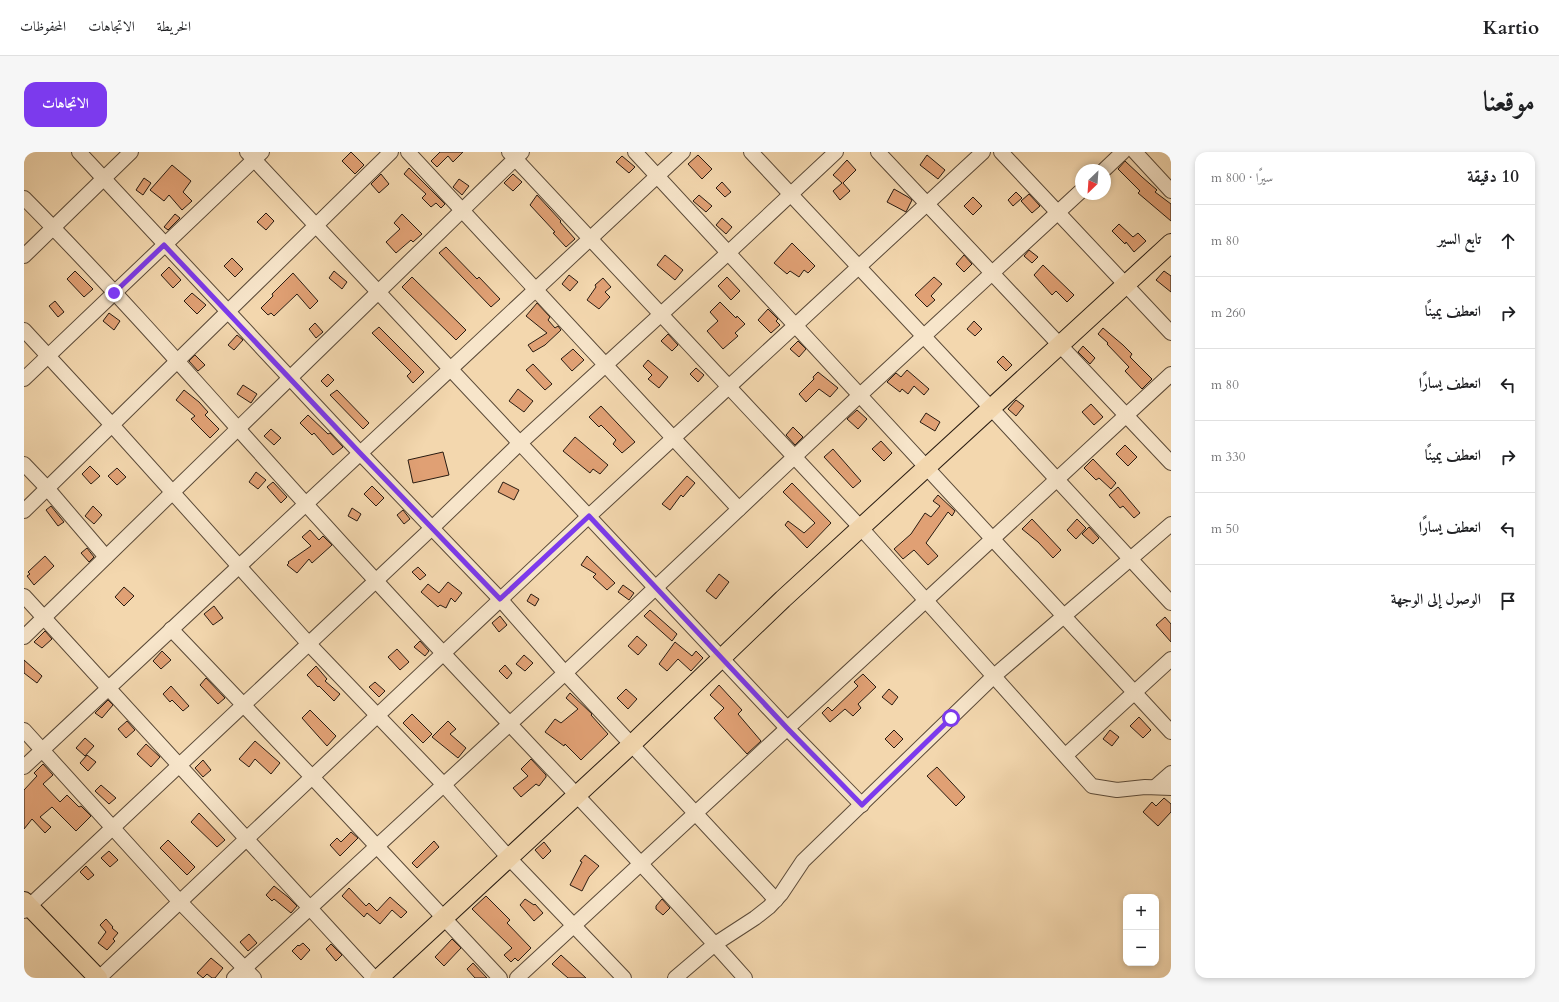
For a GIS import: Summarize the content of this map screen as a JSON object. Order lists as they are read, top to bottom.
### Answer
{
  "north": "bottom left",
  "page": {
    "header": "Kartio",
    "nav": ["الخريطة", "الاتجاهات", "المحفوظات"],
    "title": "موقعنا",
    "buttons": "الاتجاهات",
    "heading": ["10 دقيقة", "سيرًا · 800 m"],
    "list": [
      ["تابع السير", "80 m"],
      ["انعطف يمينًا", "260 m"],
      ["انعطف يسارًا", "80 m"],
      ["انعطف يمينًا", "330 m"],
      ["انعطف يسارًا", "50 m"],
      "الوصول إلى الوجهة"
    ],
    "map_buttons": ["+", "−"]
  }
}
